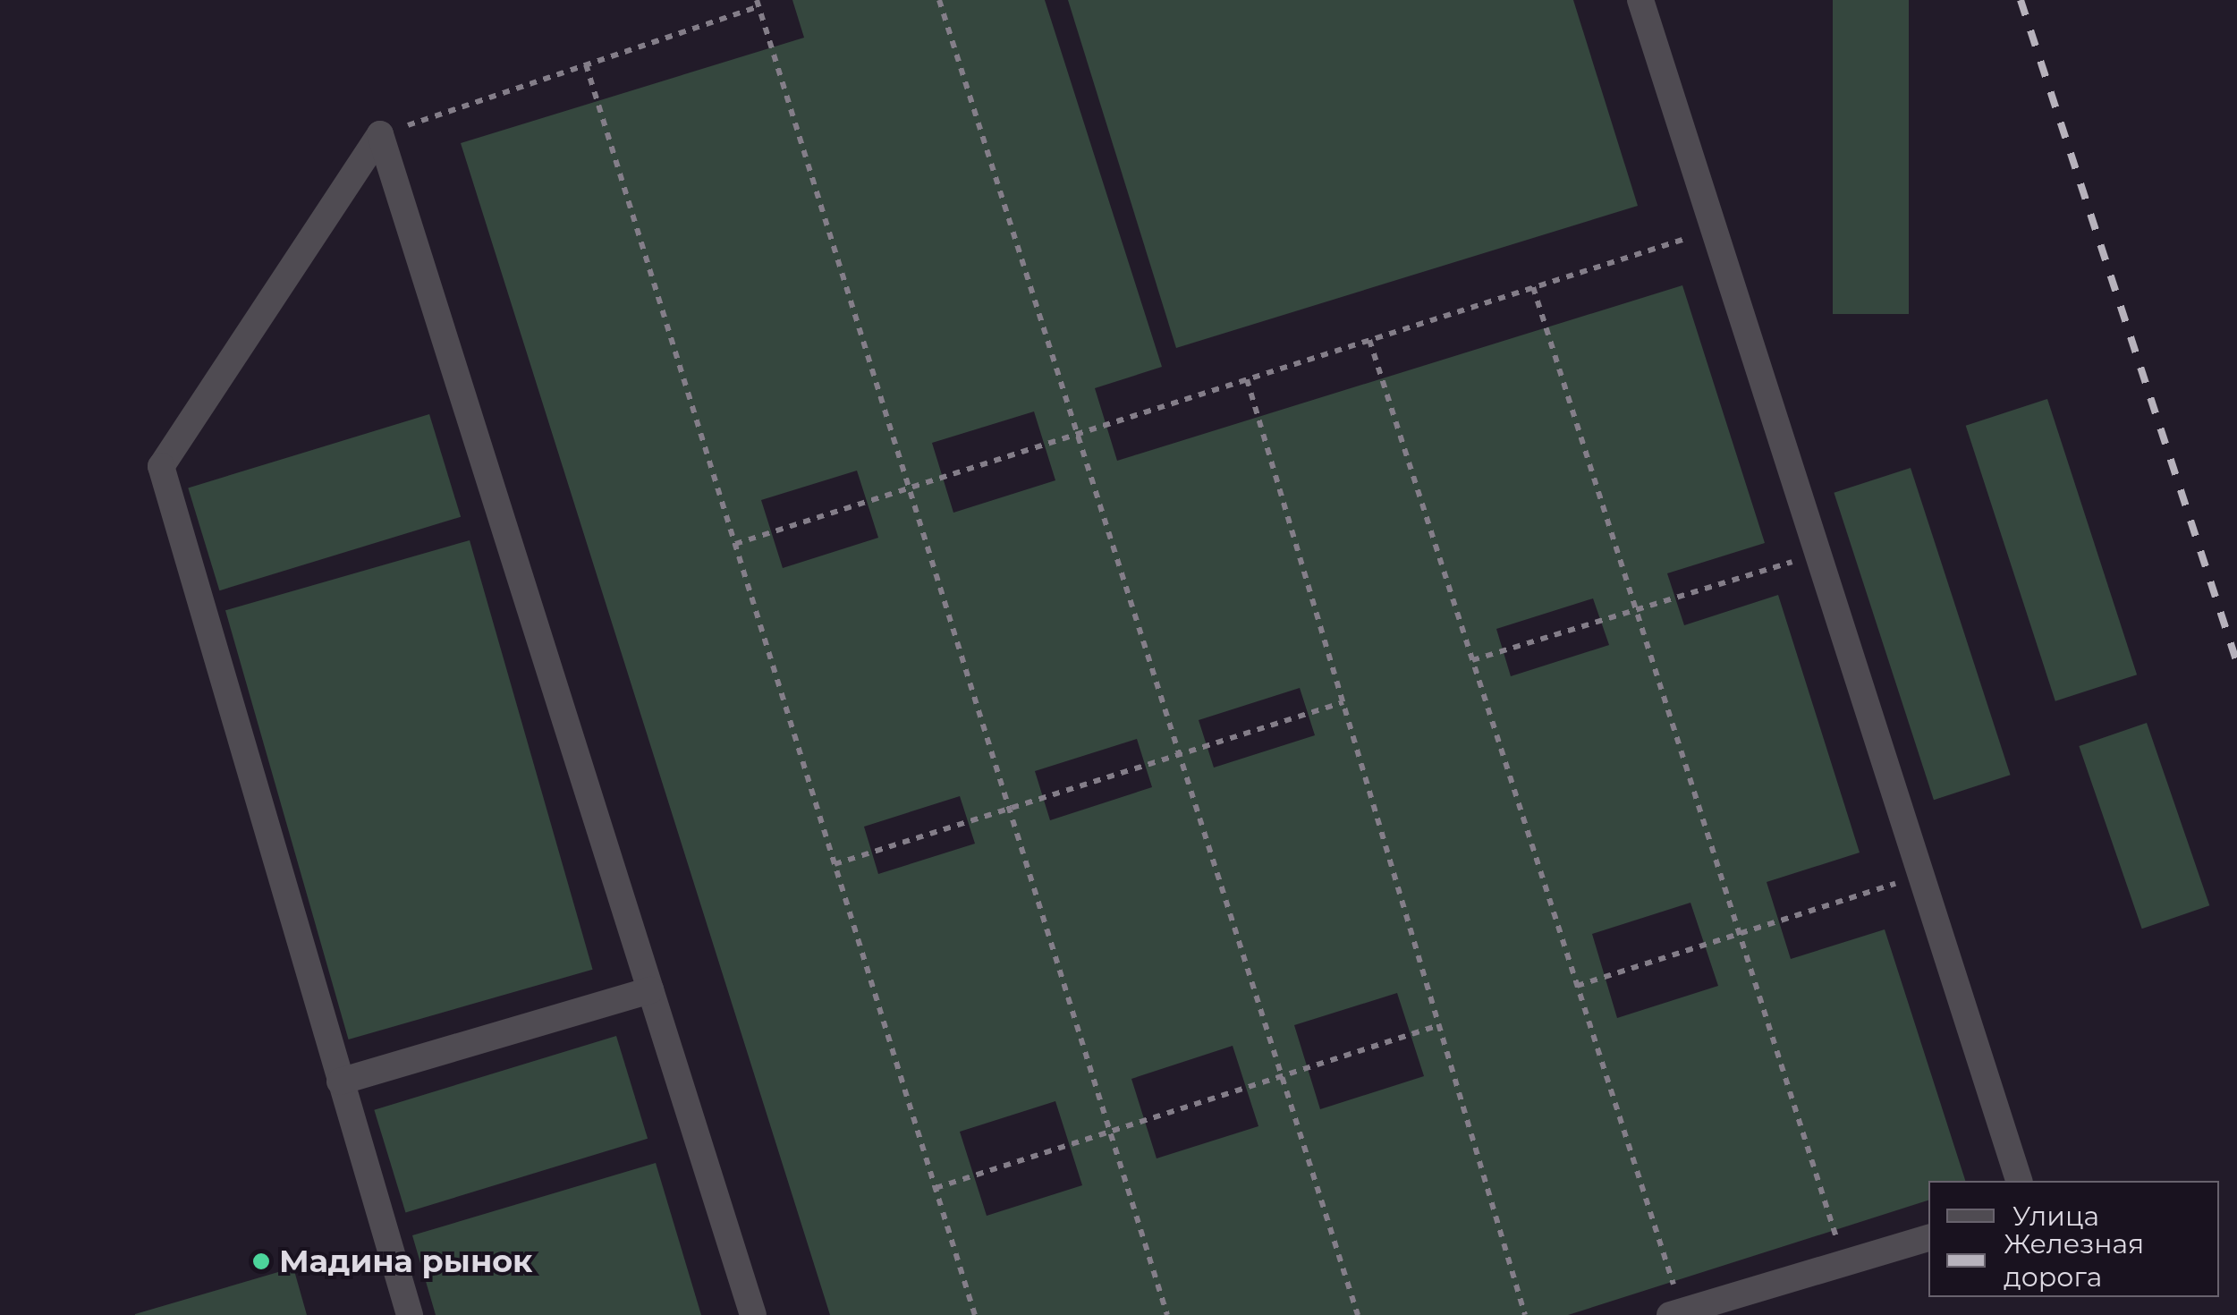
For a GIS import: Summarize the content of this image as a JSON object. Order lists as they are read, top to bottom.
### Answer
{
  "places": ["Мадина рынок"],
  "legend": ["Улица", "Железная дорога"]
}
